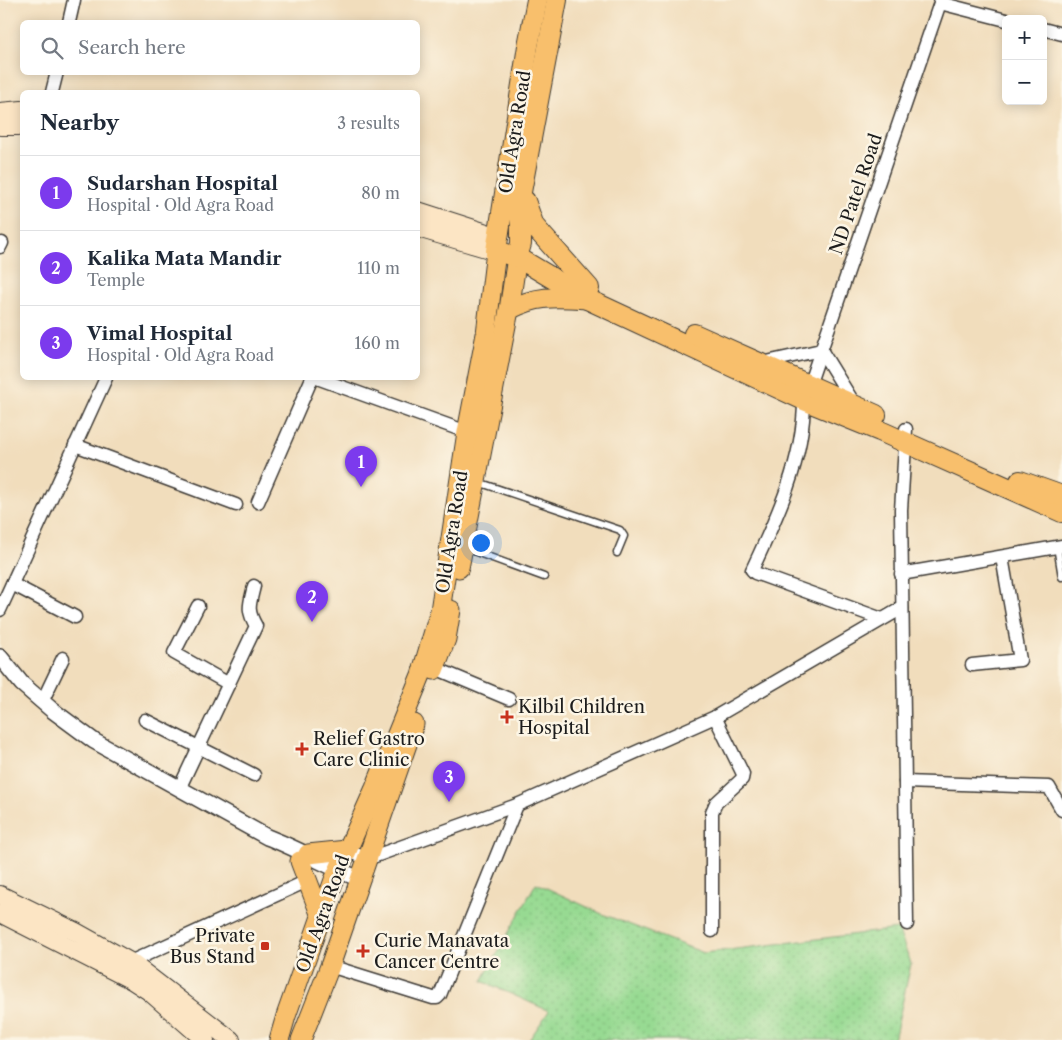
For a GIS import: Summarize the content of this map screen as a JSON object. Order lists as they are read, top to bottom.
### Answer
{
  "streets": {
    "highway": ["Old Agra Road"],
    "street": ["ND Patel Road"]
  },
  "places": {
    "health": ["Kilbil Children Hospital", "Relief Gastro Care Clinic", "Curie Manavata Cancer Centre"],
    "transit": ["Private Bus Stand"]
  },
  "page": {
    "map_buttons": ["+", "−"],
    "search": "Search here",
    "heading": ["Nearby", "3 results"],
    "list": [
      {
        "mark": "1",
        "name": "Sudarshan Hospital",
        "note": "Hospital · Old Agra Road",
        "value": "80 m"
      },
      {
        "mark": "2",
        "name": "Kalika Mata Mandir",
        "note": "Temple",
        "value": "110 m"
      },
      {
        "mark": "3",
        "name": "Vimal Hospital",
        "note": "Hospital · Old Agra Road",
        "value": "160 m"
      }
    ],
    "pins": ["1", "2", "3"]
  }
}
